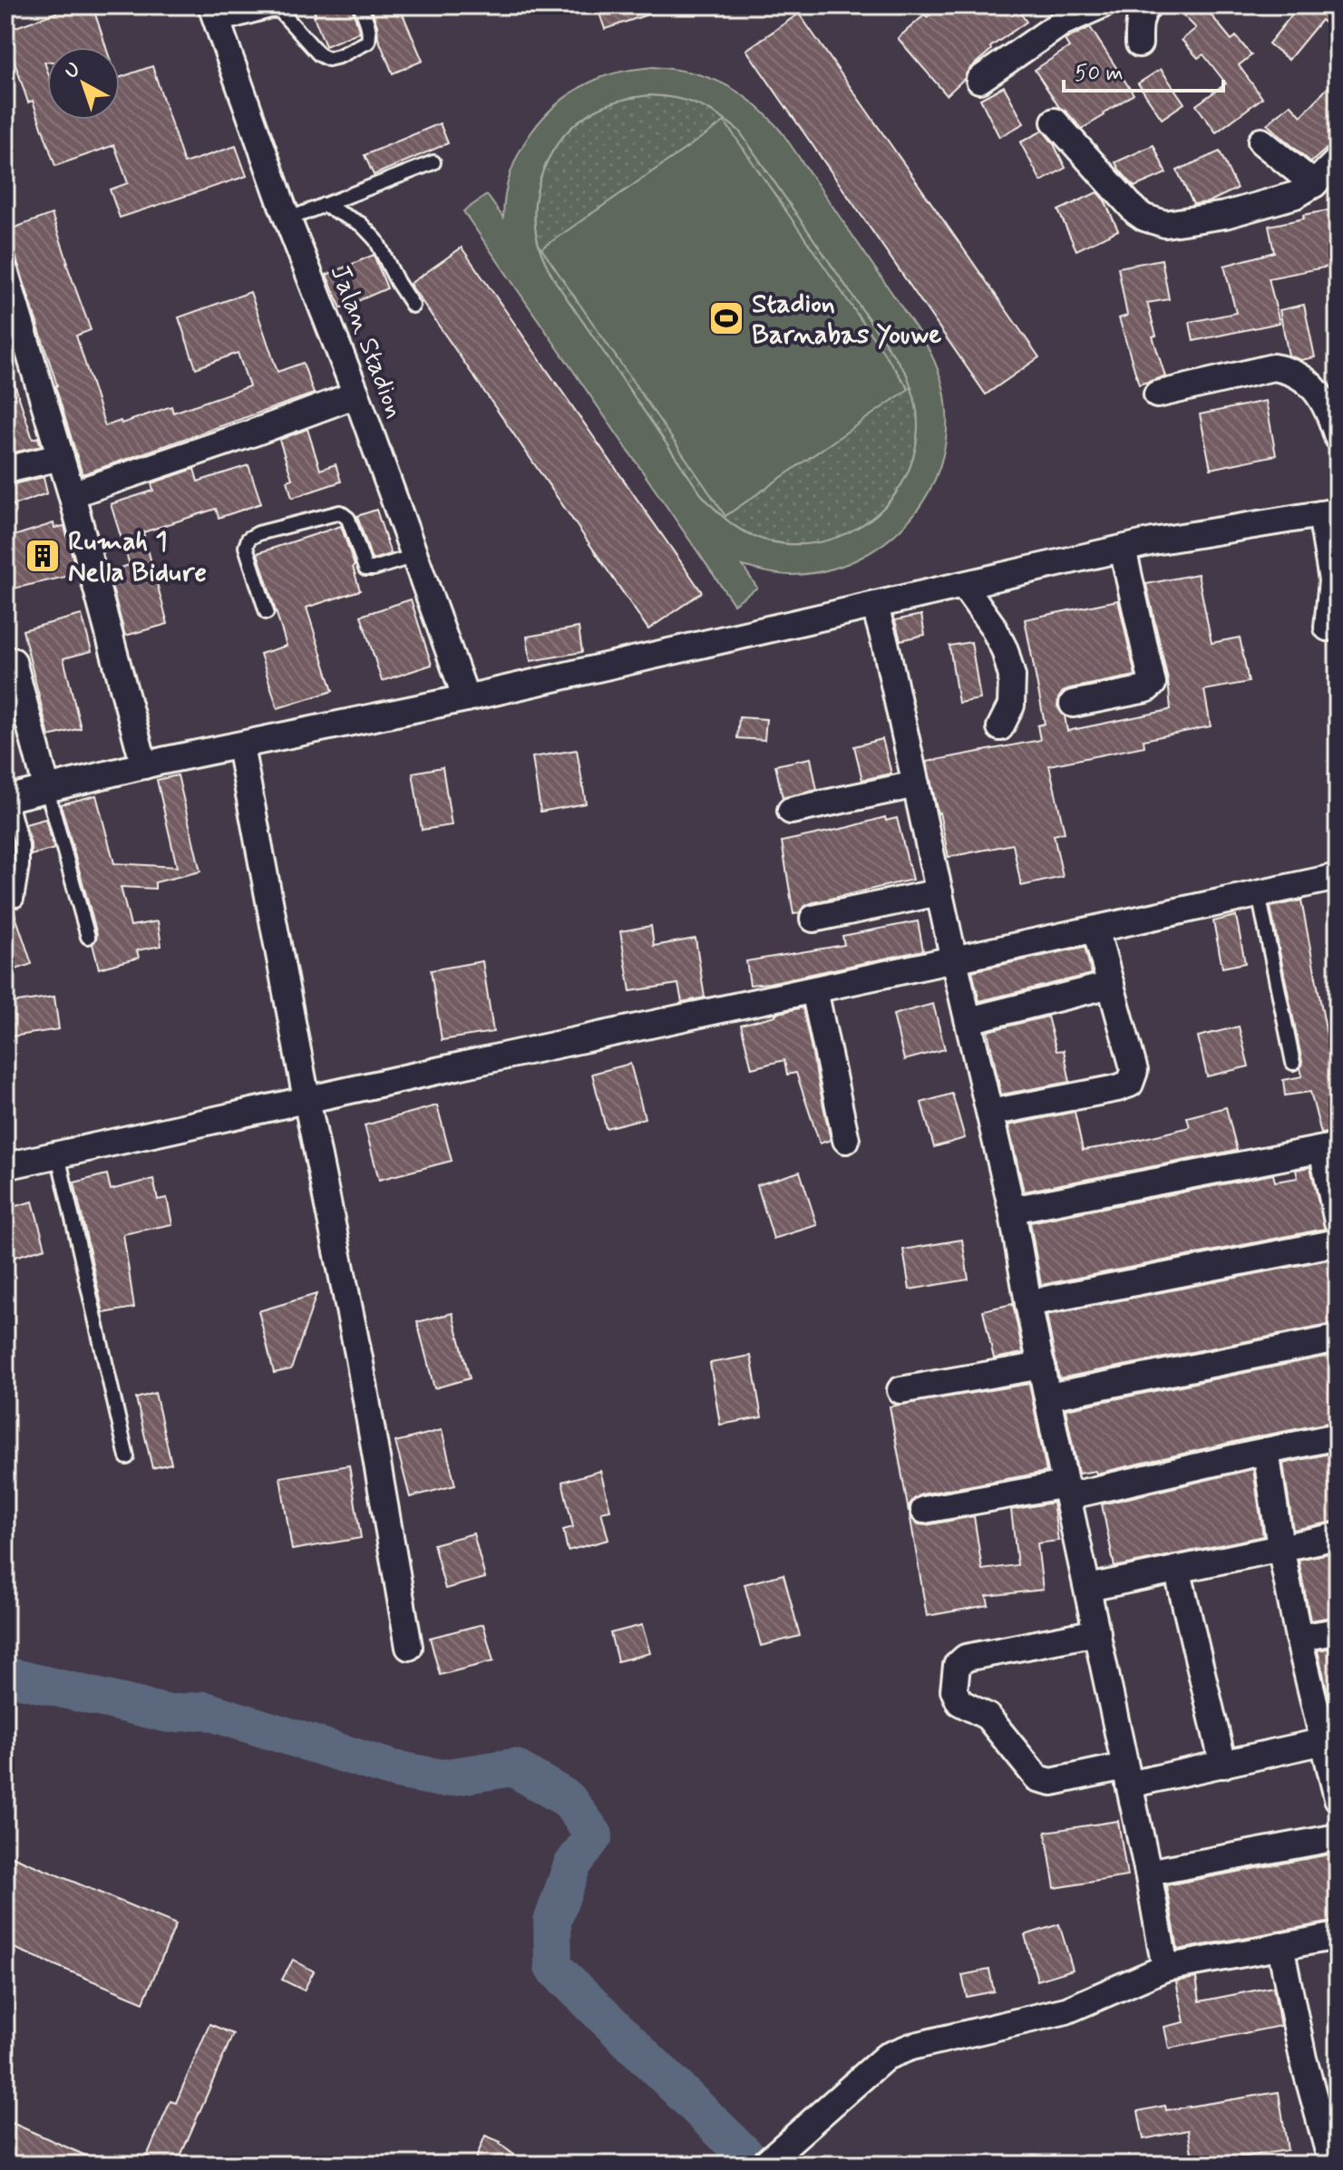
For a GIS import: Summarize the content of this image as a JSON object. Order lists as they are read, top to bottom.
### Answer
{
  "streets": {
    "street": ["Jalan Stadion"]
  },
  "places": {
    "sports": ["Stadion Barnabas Youwe"],
    "building": ["Rumah 1 Nella Bidure"]
  },
  "scale_bar": "50 m",
  "north": "top left"
}
